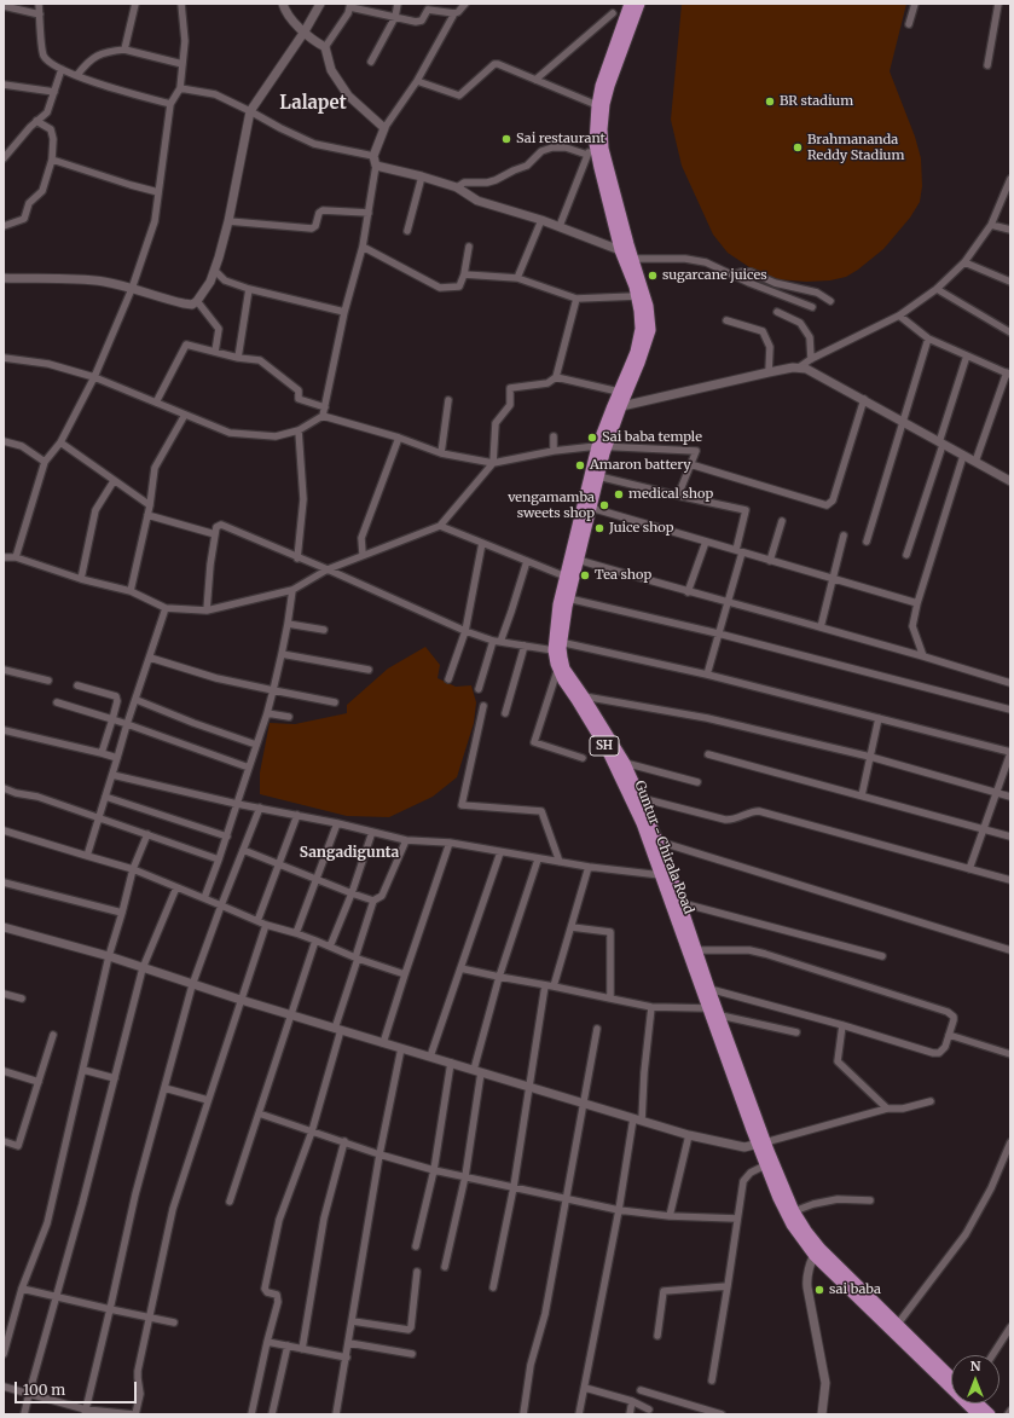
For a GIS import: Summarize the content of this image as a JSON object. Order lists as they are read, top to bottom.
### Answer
{
  "streets": {
    "main road": ["SH", "Guntur - Chirala Road"]
  },
  "districts": ["Lalapet", "Sangadigunta"],
  "places": [
    "BR stadium",
    "Sai restaurant",
    "Brahmananda Reddy Stadium",
    "sugarcane juices",
    "Sai baba temple",
    "Amaron battery",
    "medical shop",
    "vengamamba sweets shop",
    "Juice shop",
    "Tea shop",
    "sai baba"
  ],
  "scale_bar": "100 m",
  "north": "top"
}
